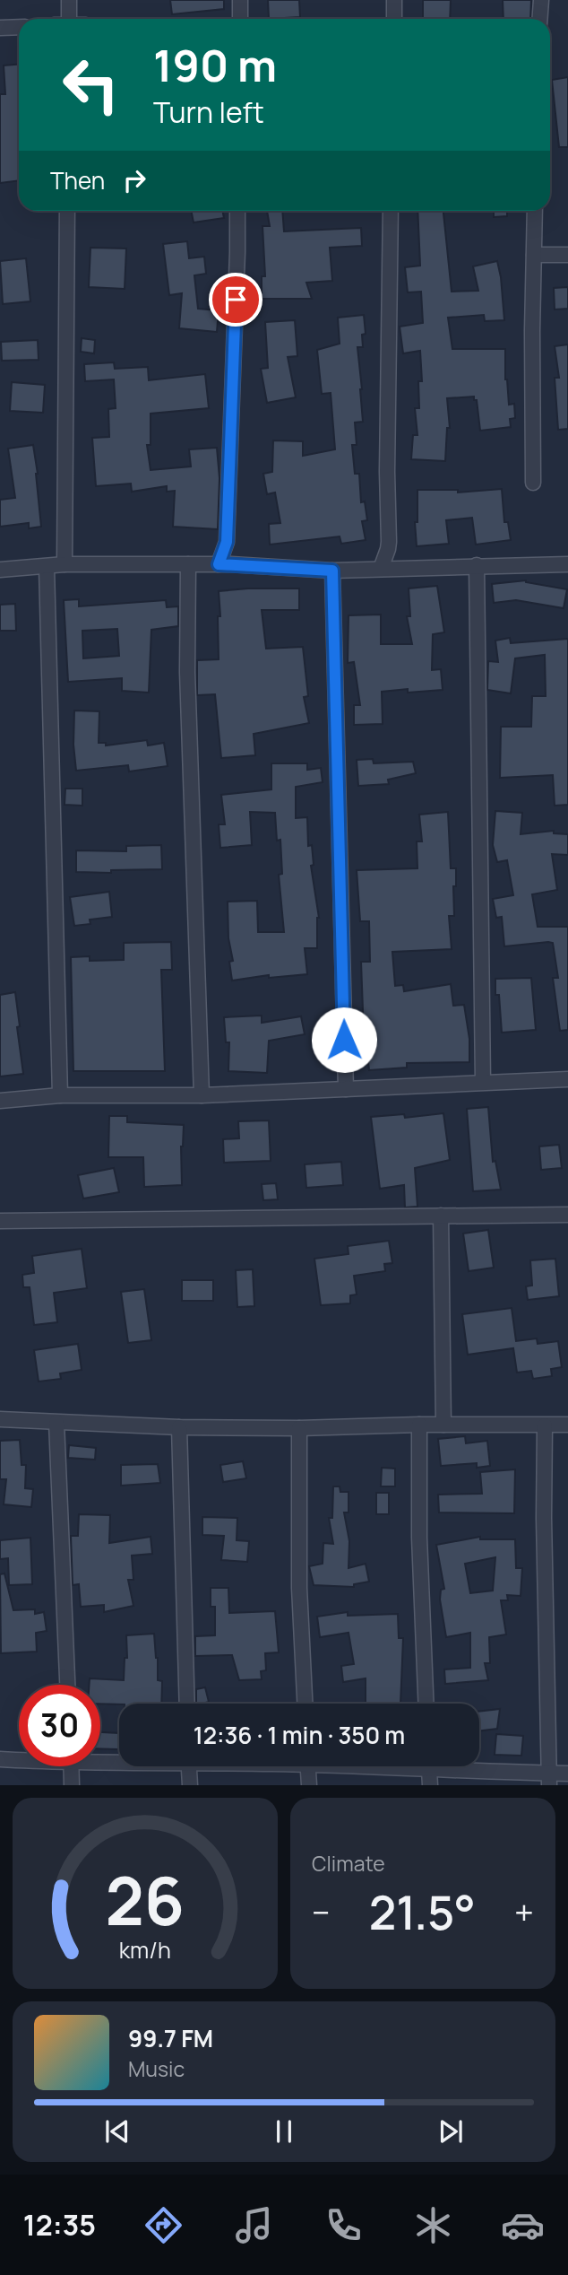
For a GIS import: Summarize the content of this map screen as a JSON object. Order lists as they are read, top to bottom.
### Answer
{
  "page": {
    "turn": ["190 m", "Turn left"],
    "then": "Then",
    "limit": "30",
    "trip": "12:36 · 1 min · 350 m",
    "tile": "Climate",
    "heat": ["−", "21.5°", "+"],
    "song": ["99.7 FM", "Music"],
    "tabs": "12:35",
    "gauge": ["26", "km/h"]
  }
}
